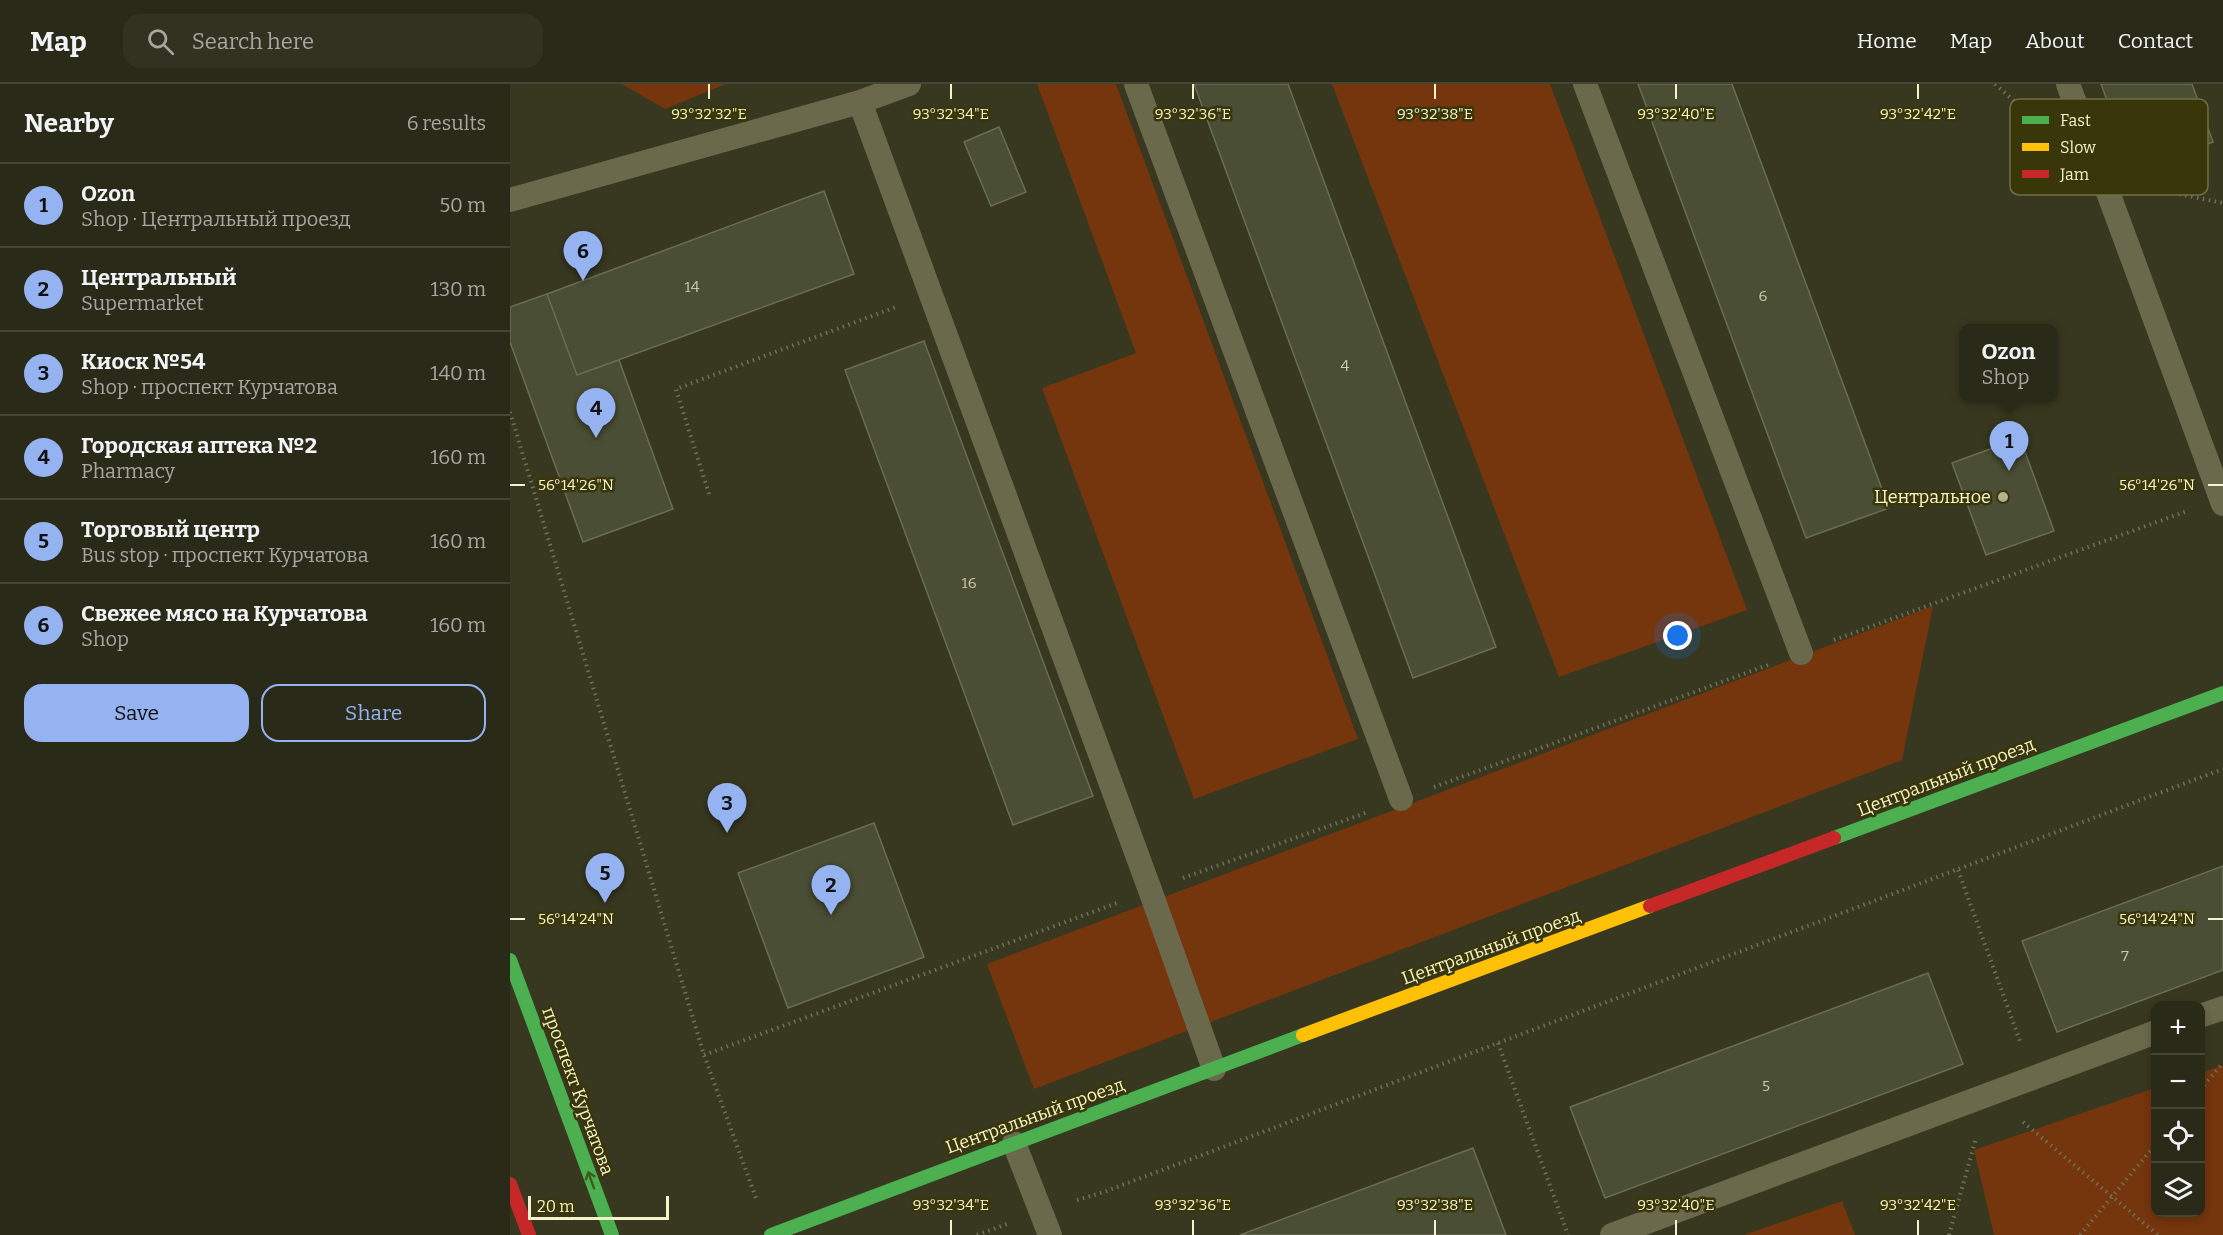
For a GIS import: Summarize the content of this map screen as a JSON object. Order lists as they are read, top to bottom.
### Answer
{
  "streets": {
    "street": ["Центральный проезд", "проспект Курчатова"]
  },
  "one_way": ["проспект Курчатова"],
  "places": ["Центральное"],
  "house_numbers": [
    "14",
    "6",
    "4",
    "16",
    "7",
    "5"
  ],
  "legend": ["Fast", "Slow", "Jam"],
  "scale_bar": "20 m",
  "page": {
    "header": "Map",
    "search": "Search here",
    "nav": [
      "Home",
      "Map",
      "About",
      "Contact"
    ],
    "heading": ["Nearby", "6 results"],
    "list": [
      {
        "mark": "1",
        "name": "Ozon",
        "note": "Shop · Центральный проезд",
        "value": "50 m"
      },
      {
        "mark": "2",
        "name": "Центральный",
        "note": "Supermarket",
        "value": "130 m"
      },
      {
        "mark": "3",
        "name": "Киоск №54",
        "note": "Shop · проспект Курчатова",
        "value": "140 m"
      },
      {
        "mark": "4",
        "name": "Городская аптека №2",
        "note": "Pharmacy",
        "value": "160 m"
      },
      {
        "mark": "5",
        "name": "Торговый центр",
        "note": "Bus stop · проспект Курчатова",
        "value": "160 m"
      },
      {
        "mark": "6",
        "name": "Свежее мясо на Курчатова",
        "note": "Shop",
        "value": "160 m"
      }
    ],
    "pins": [
      "6",
      "4",
      "1",
      "3",
      "5",
      "2"
    ],
    "popup": ["Ozon", "Shop"],
    "buttons": ["Save", "Share"],
    "map_buttons": ["+", "−"],
    "scale": "20 m"
  },
  "coordinates": [
    "93°32'32\"E",
    "93°32'34\"E",
    "93°32'36\"E",
    "93°32'38\"E",
    "93°32'40\"E",
    "93°32'42\"E",
    "56°14'26\"N",
    "56°14'24\"N"
  ]
}
